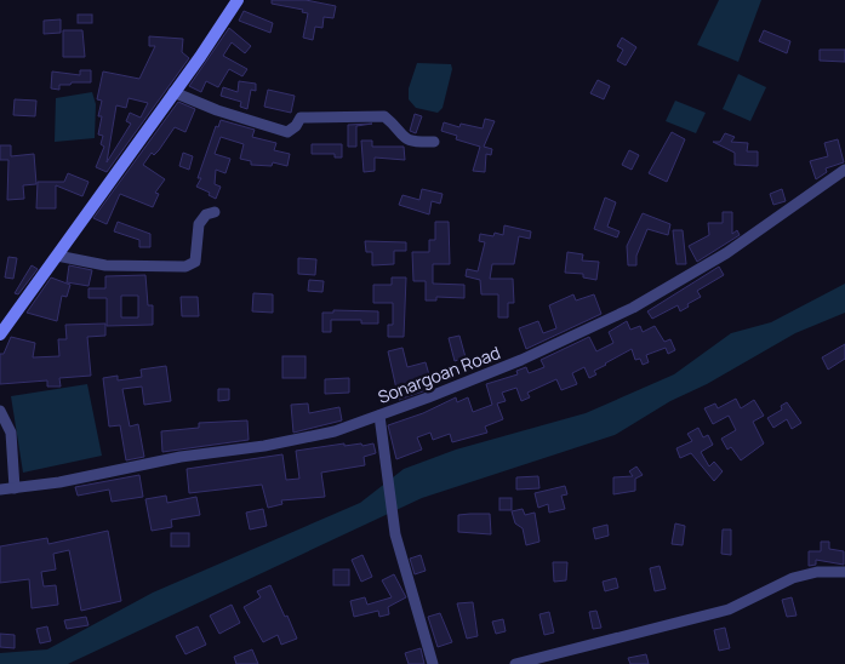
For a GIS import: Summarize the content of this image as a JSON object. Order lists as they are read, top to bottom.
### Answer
{
  "streets": {
    "street": ["Sonargoan Road"]
  }
}
